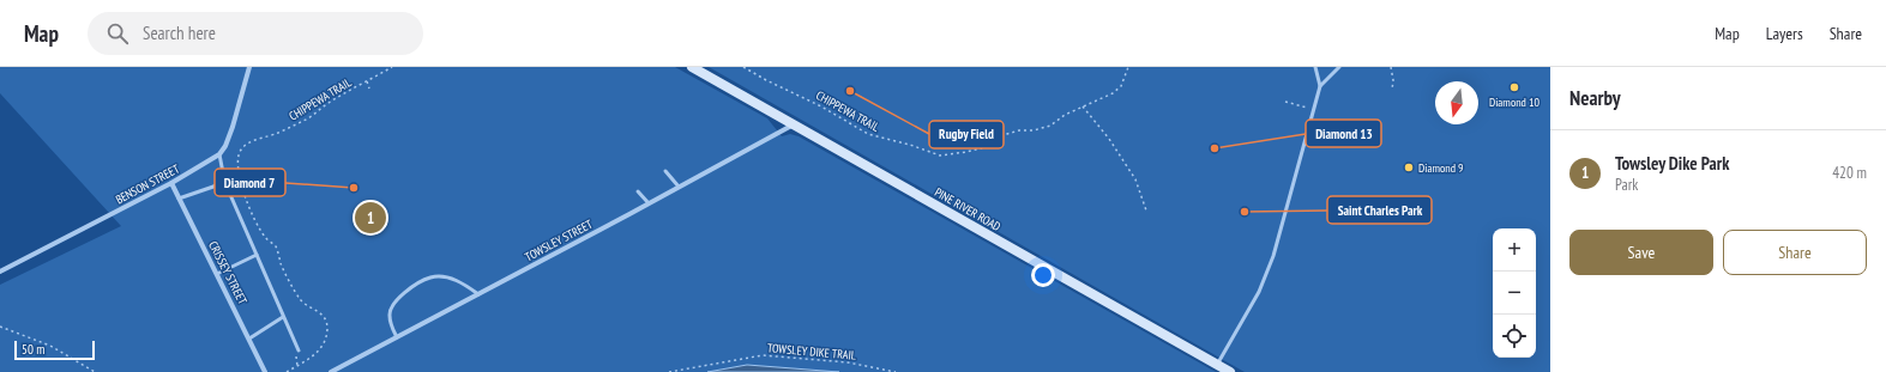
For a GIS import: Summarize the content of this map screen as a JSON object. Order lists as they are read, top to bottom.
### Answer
{
  "streets": {
    "street": [
      "BENSON STREET",
      "PINE RIVER ROAD",
      "TOWSLEY STREET",
      "CRISSEY STREET"
    ],
    "path": ["CHIPPEWA TRAIL", "TOWSLEY DIKE TRAIL"]
  },
  "crossings": [
    ["BENSON STREET", "CRISSEY STREET"],
    ["PINE RIVER ROAD", "TOWSLEY STREET"]
  ],
  "places": [
    "Diamond 10",
    "Rugby Field",
    "Diamond 13",
    "Diamond 9",
    "Diamond 7",
    "Saint Charles Park"
  ],
  "scale_bar": "50 m",
  "north": "bottom",
  "page": {
    "header": "Map",
    "search": "Search here",
    "nav": ["Map", "Layers", "Share"],
    "heading": "Nearby",
    "list": [
      {
        "mark": "1",
        "name": "Towsley Dike Park",
        "note": "Park",
        "value": "420 m"
      }
    ],
    "pins": "1",
    "buttons": ["Save", "Share"],
    "map_buttons": ["+", "−"],
    "scale": "50 m"
  }
}
